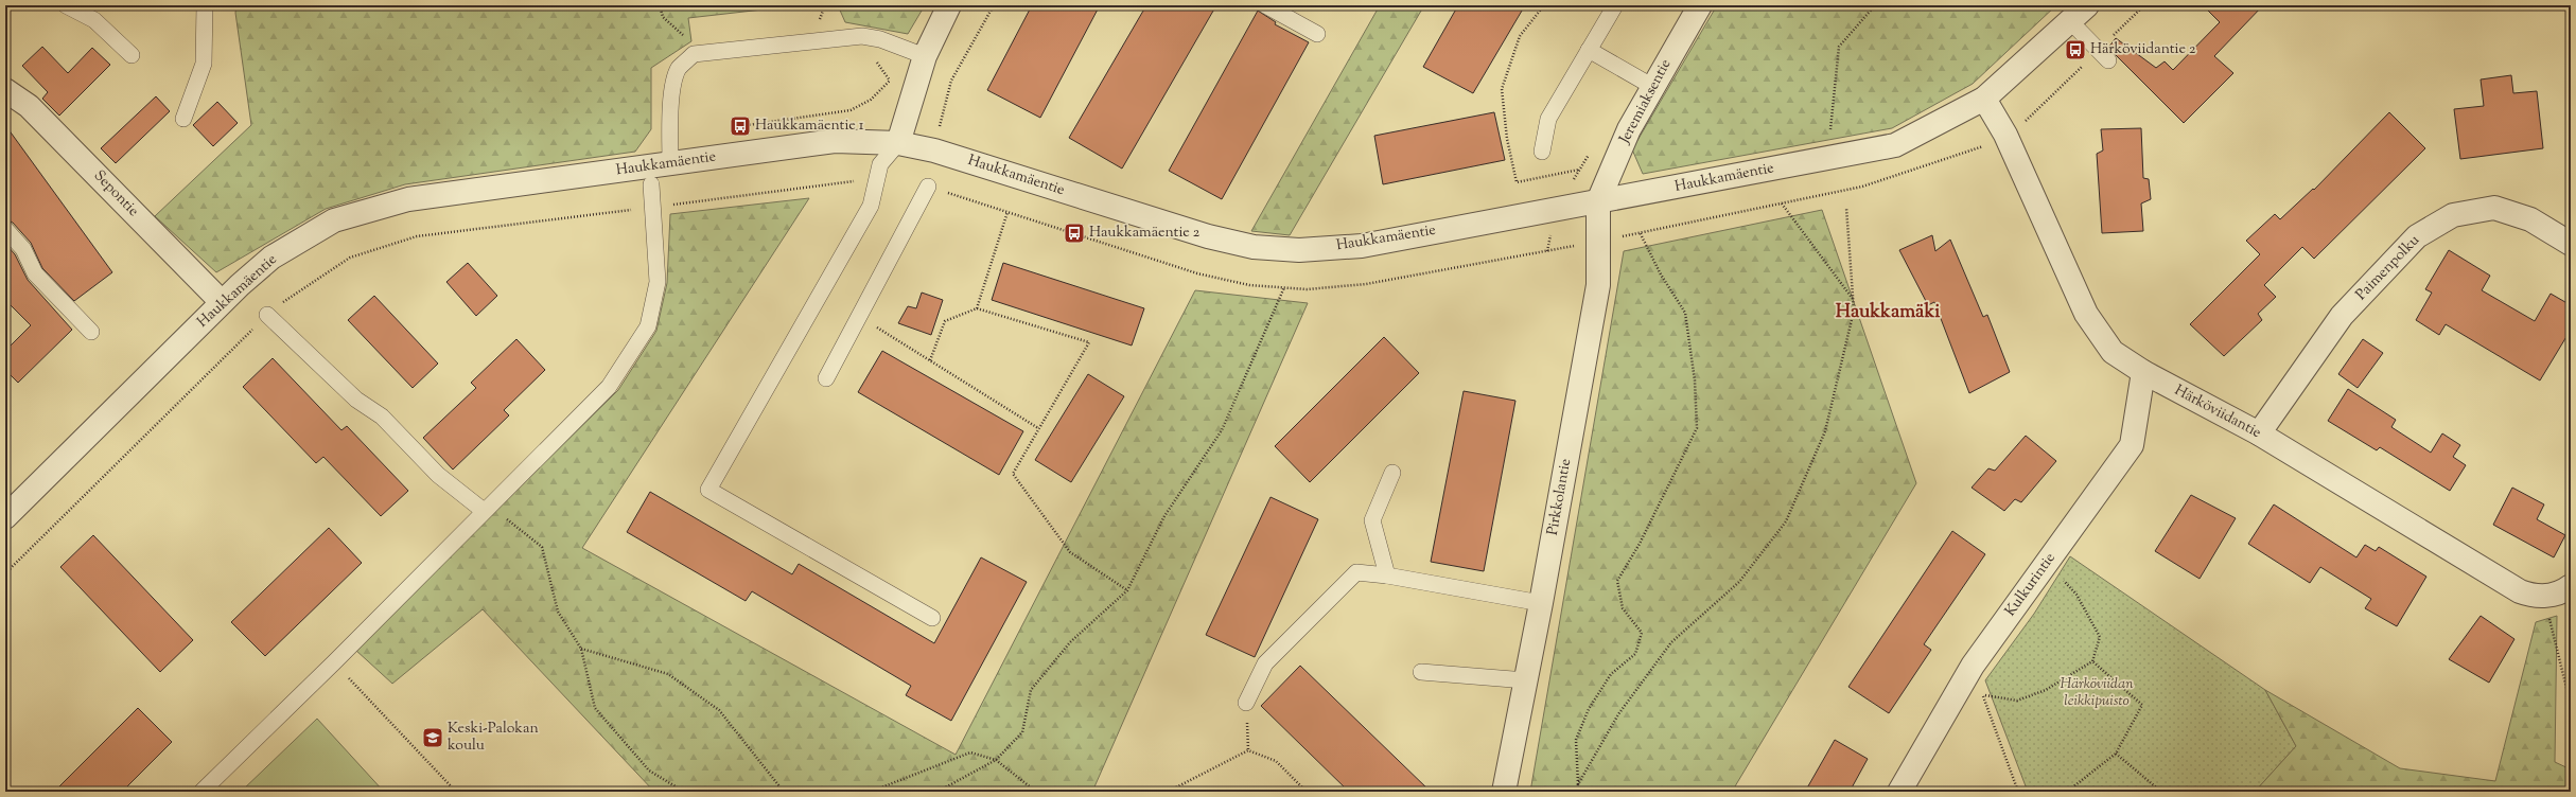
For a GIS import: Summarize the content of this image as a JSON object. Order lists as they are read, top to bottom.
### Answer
{
  "streets": {
    "street": [
      "Jeremiaksentie",
      "Haukkamäentie",
      "Sepontie",
      "Paimenpolku",
      "Härköviidantie",
      "Pirkkolantie",
      "Kulkurintie"
    ]
  },
  "crossings": [
    ["Jeremiaksentie", "Haukkamäentie"],
    ["Jeremiaksentie", "Pirkkolantie"],
    ["Haukkamäentie", "Sepontie"],
    ["Haukkamäentie", "Härköviidantie"],
    ["Haukkamäentie", "Pirkkolantie"],
    ["Paimenpolku", "Härköviidantie"],
    ["Härköviidantie", "Kulkurintie"]
  ],
  "districts": ["Haukkamäki"],
  "parks": ["Härköviidan leikkipuisto"],
  "places": {
    "bus stop": ["Härköviidantie 2", "Haukkamäentie 1", "Haukkamäentie 2"],
    "school or university": ["Keski-Palokan koulu"]
  }
}
